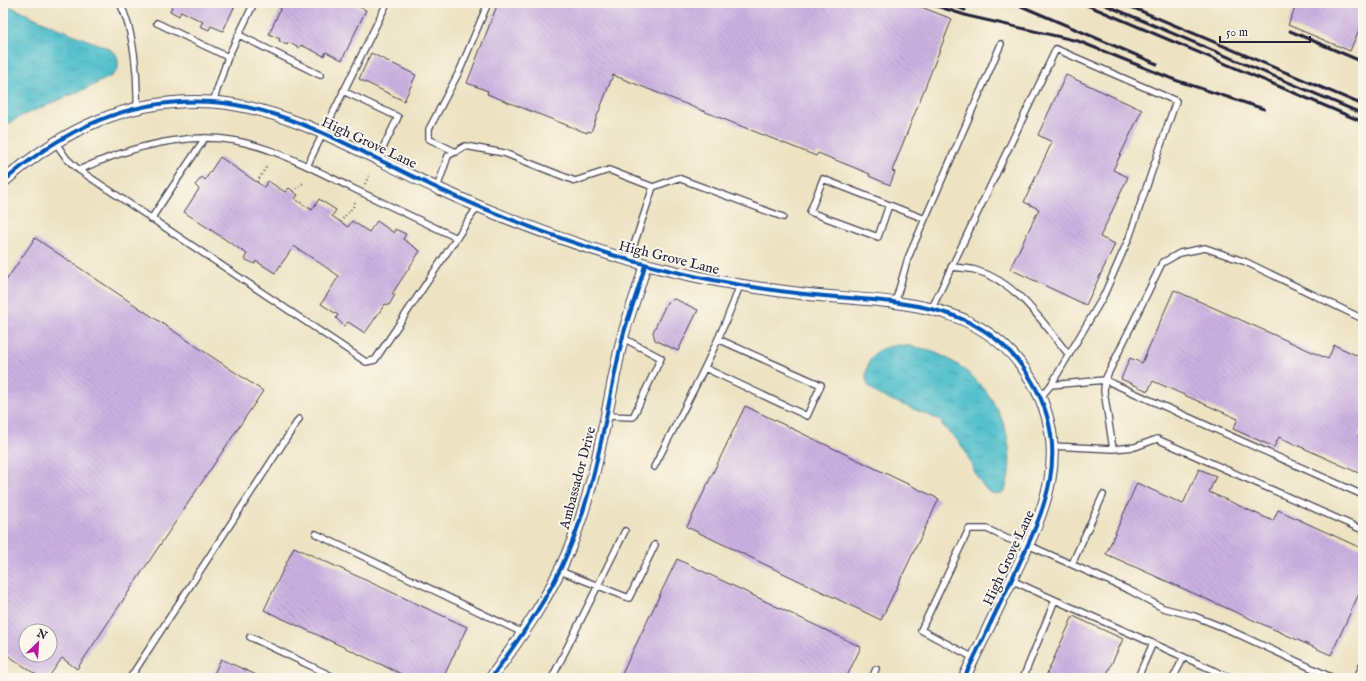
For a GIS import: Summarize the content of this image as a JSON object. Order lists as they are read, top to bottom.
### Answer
{
  "streets": {
    "street": ["High Grove Lane", "Ambassador Drive"]
  },
  "crossings": [
    ["High Grove Lane", "Ambassador Drive"]
  ],
  "scale_bar": "50 m",
  "north": "top right"
}
